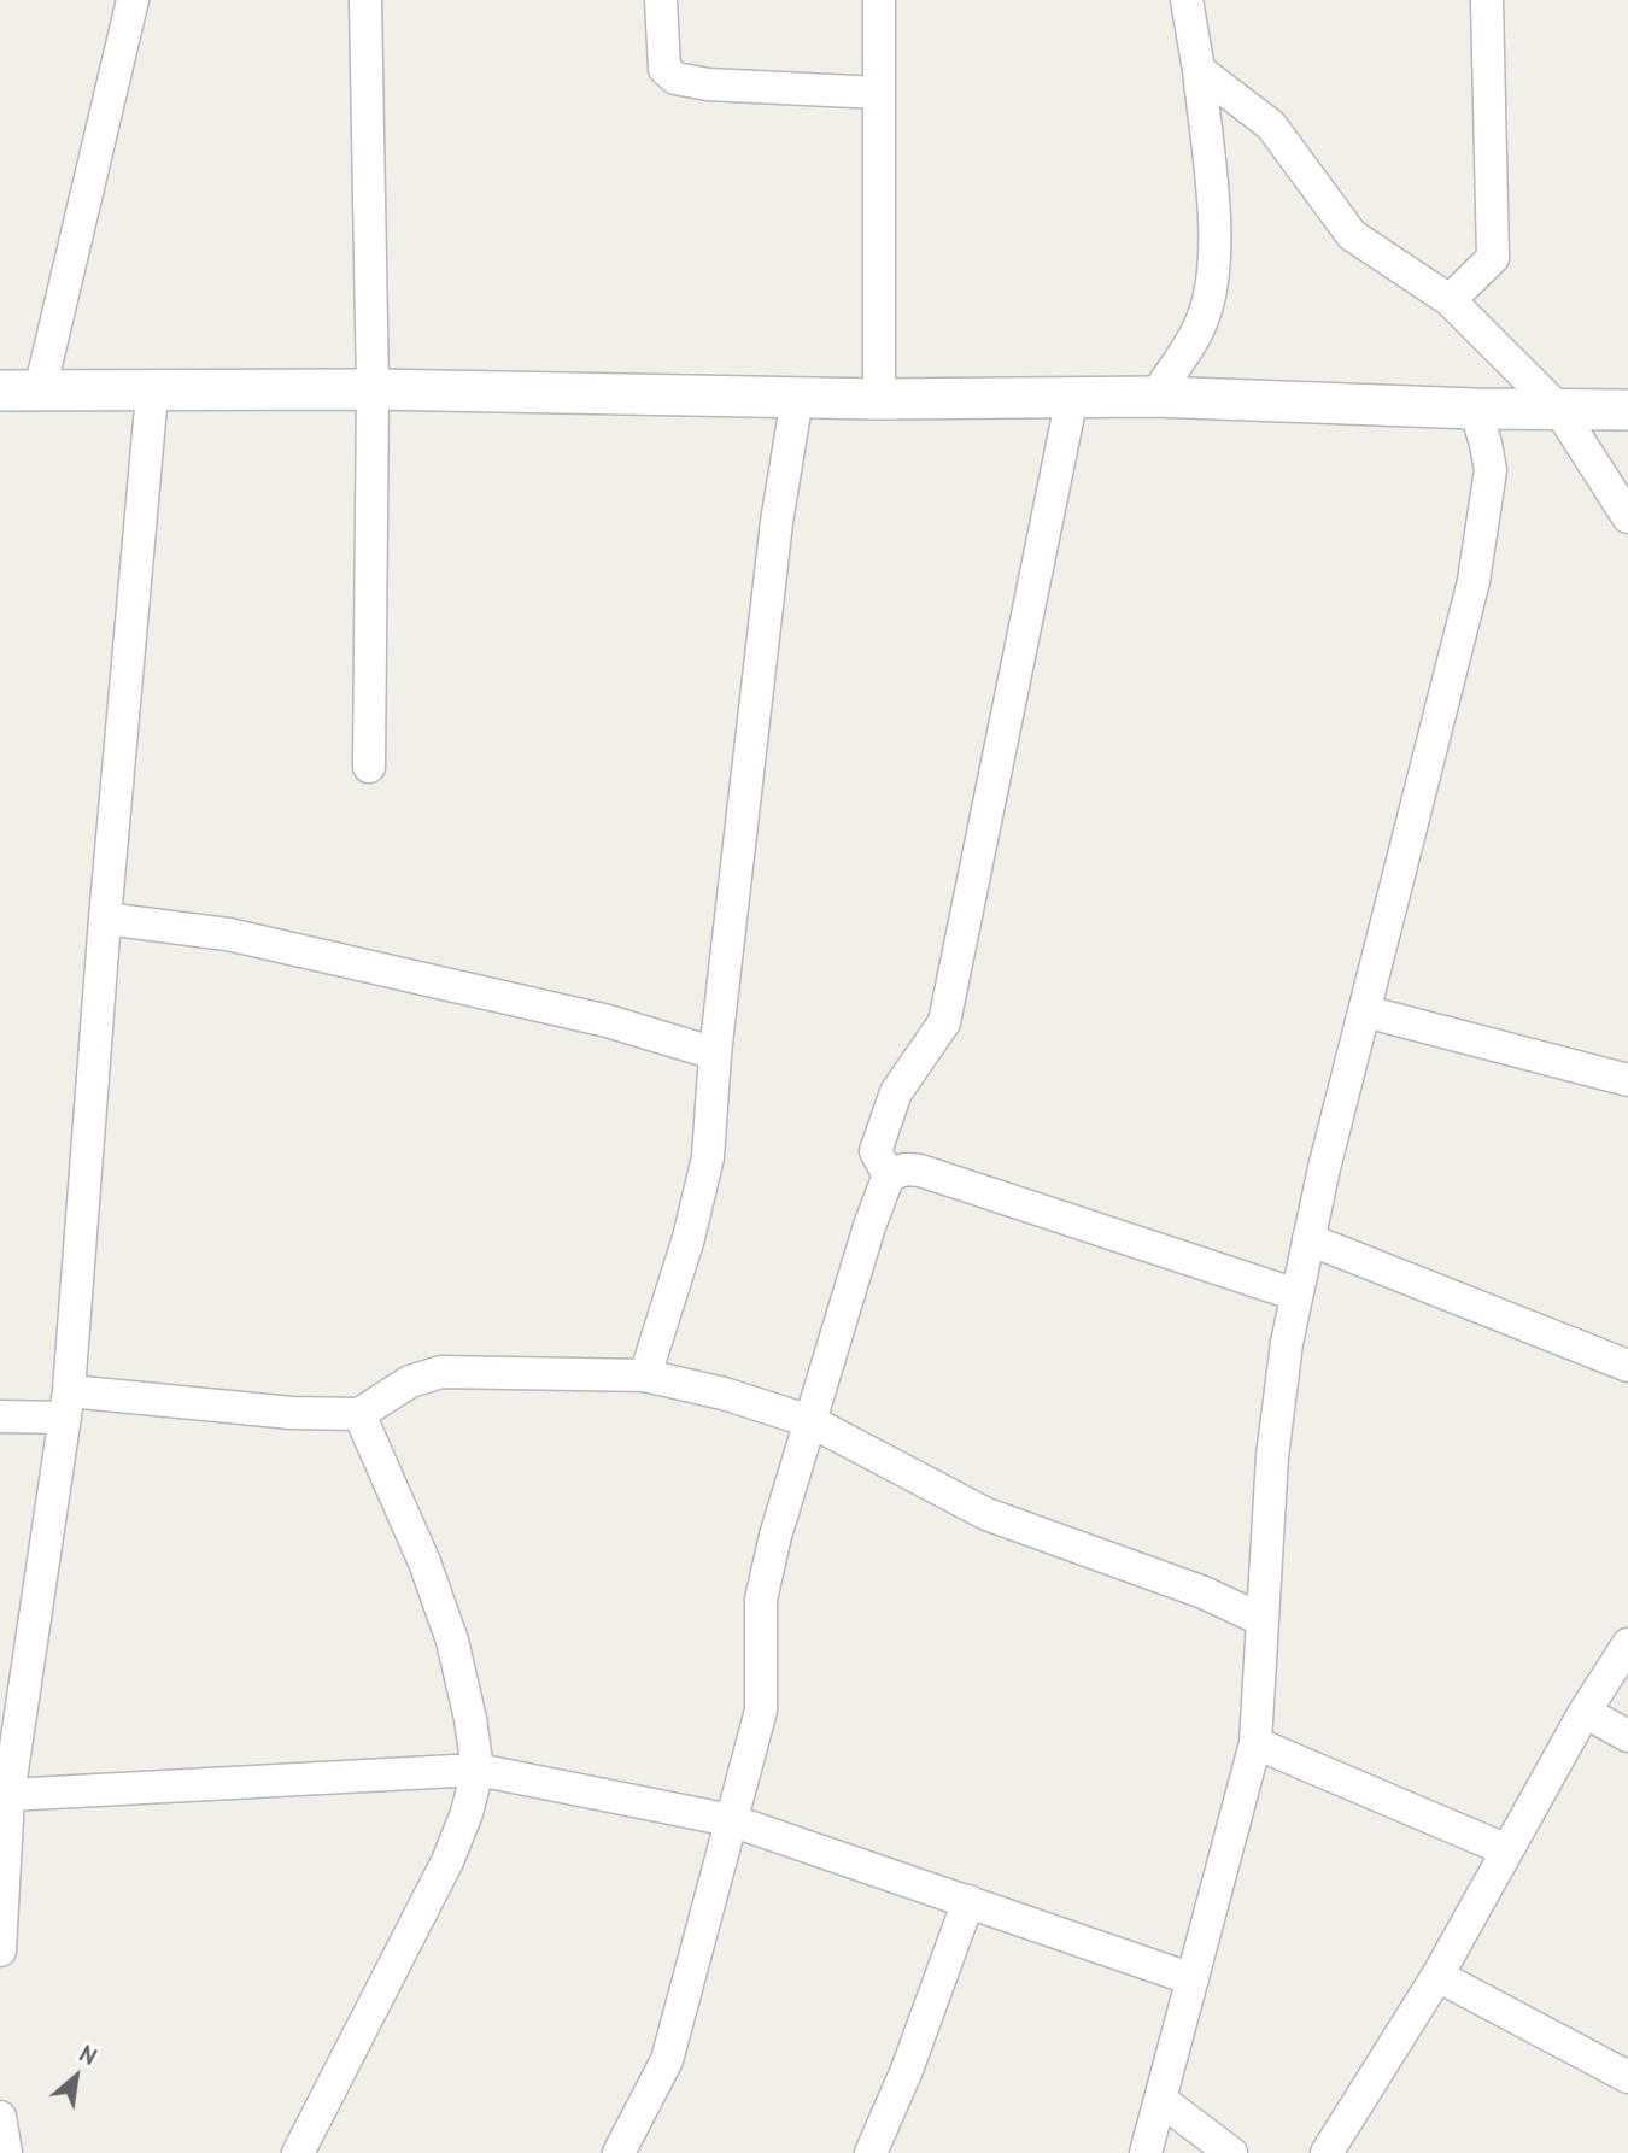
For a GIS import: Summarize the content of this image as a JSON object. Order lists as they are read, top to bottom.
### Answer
{
  "north": "top right"
}
